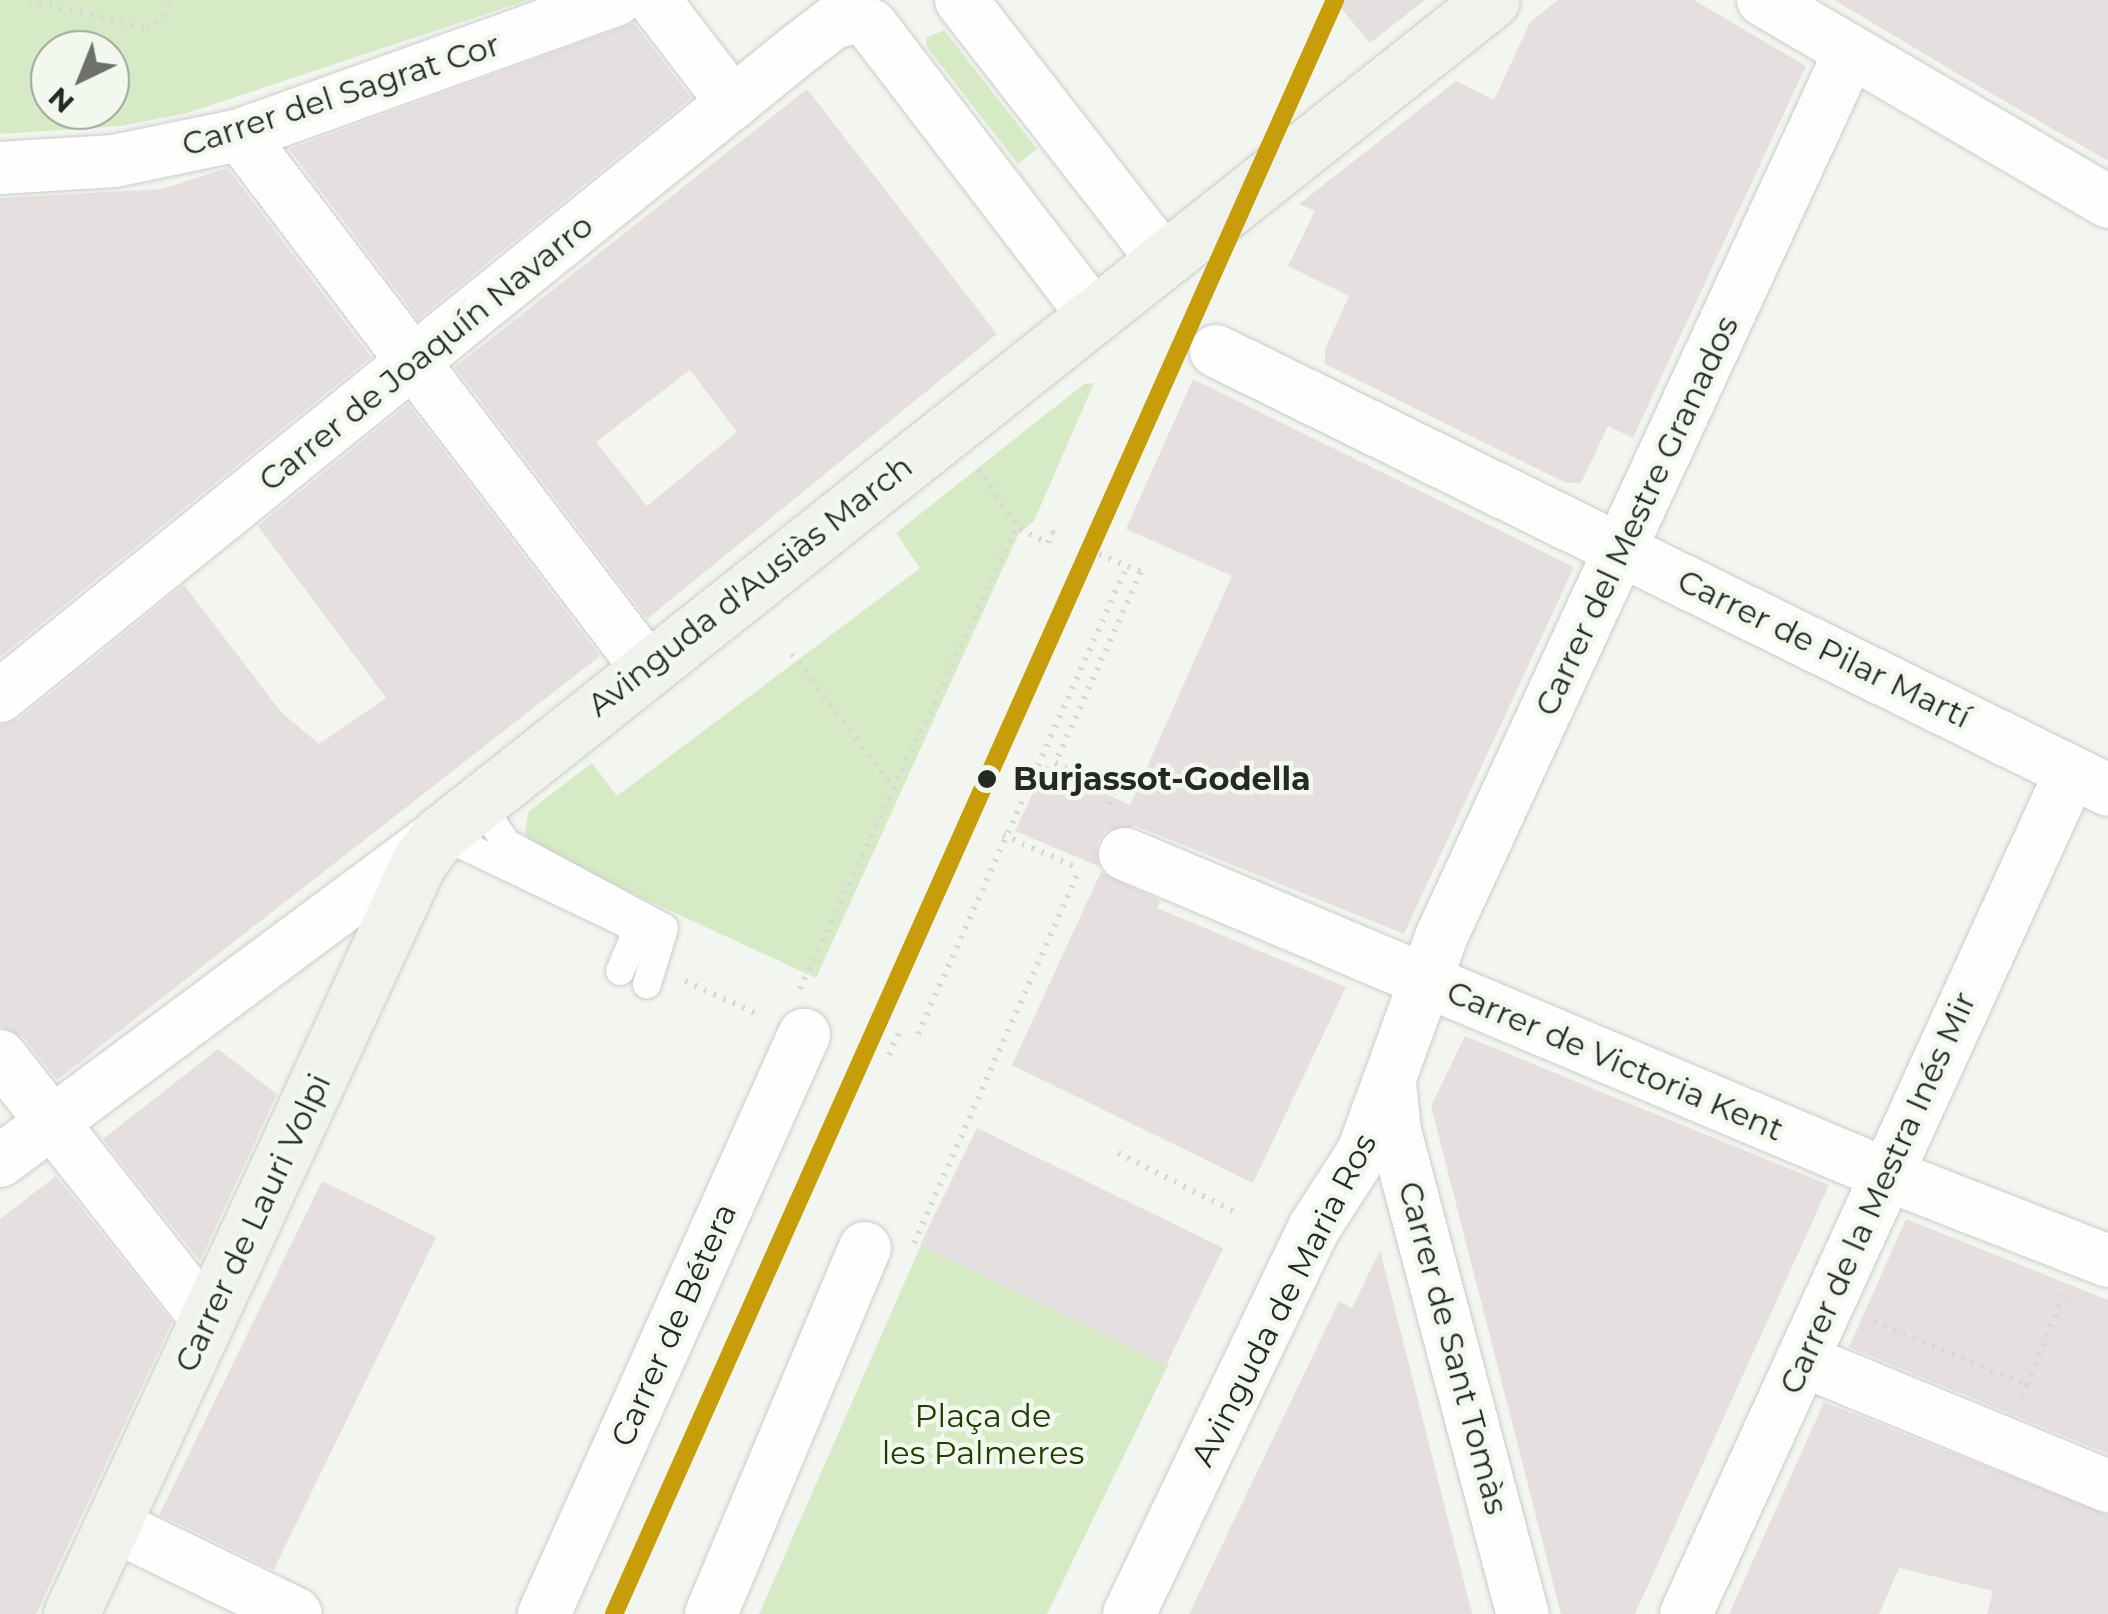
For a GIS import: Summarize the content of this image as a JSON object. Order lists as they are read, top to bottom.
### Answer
{
  "streets": {
    "street": [
      "Carrer del Sagrat Cor",
      "Carrer de Joaquín Navarro",
      "Carrer del Mestre Granados",
      "Avinguda d'Ausiàs March",
      "Carrer de Pilar Martí",
      "Carrer de Victoria Kent",
      "Carrer de la Mestra Inés Mir",
      "Carrer de Lauri Volpi",
      "Avinguda de Maria Ros",
      "Carrer de Bétera",
      "Carrer de Sant Tomàs"
    ]
  },
  "crossings": [
    ["Carrer del Mestre Granados", "Carrer de Pilar Martí"],
    ["Carrer del Mestre Granados", "Carrer de Victoria Kent"],
    ["Carrer del Mestre Granados", "Avinguda de Maria Ros"],
    ["Avinguda d'Ausiàs March", "Carrer de Lauri Volpi"],
    ["Carrer de Pilar Martí", "Carrer de la Mestra Inés Mir"],
    ["Carrer de Victoria Kent", "Carrer de la Mestra Inés Mir"],
    ["Carrer de Victoria Kent", "Avinguda de Maria Ros"],
    ["Avinguda de Maria Ros", "Carrer de Sant Tomàs"]
  ],
  "parks": ["Plaça de les Palmeres"],
  "places": ["Burjassot-Godella"],
  "north": "bottom left"
}
